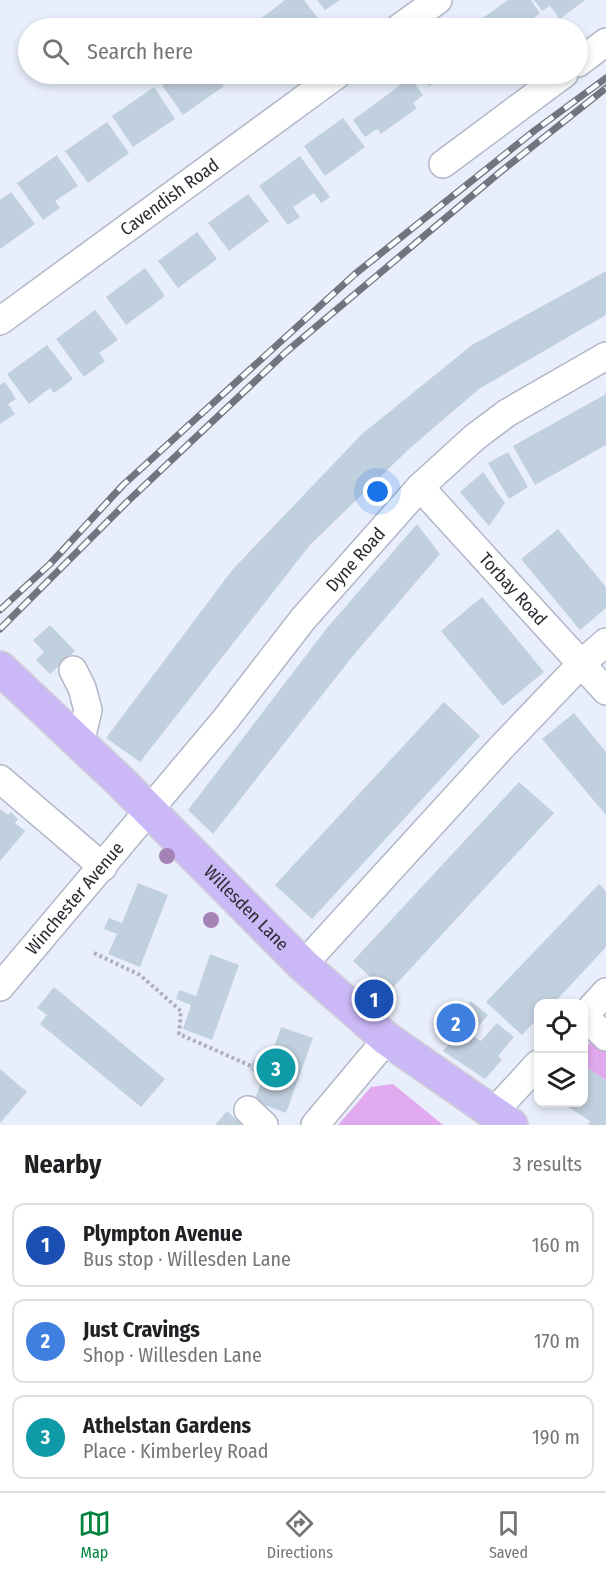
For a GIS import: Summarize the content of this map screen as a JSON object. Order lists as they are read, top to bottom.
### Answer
{
  "streets": {
    "main road": ["Willesden Lane"],
    "street": [
      "Cavendish Road",
      "Dyne Road",
      "Torbay Road",
      "Winchester Avenue"
    ]
  },
  "crossings": [
    ["Dyne Road", "Torbay Road"],
    ["Dyne Road", "Winchester Avenue"],
    ["Dyne Road", "Willesden Lane"],
    ["Winchester Avenue", "Willesden Lane"]
  ],
  "page": {
    "search": "Search here",
    "pins": ["1", "2", "3"],
    "heading": ["Nearby", "3 results"],
    "list": [
      {
        "mark": "1",
        "name": "Plympton Avenue",
        "note": "Bus stop · Willesden Lane",
        "value": "160 m"
      },
      {
        "mark": "2",
        "name": "Just Cravings",
        "note": "Shop · Willesden Lane",
        "value": "170 m"
      },
      {
        "mark": "3",
        "name": "Athelstan Gardens",
        "note": "Place · Kimberley Road",
        "value": "190 m"
      }
    ],
    "nav": ["Map", "Directions", "Saved"]
  }
}
